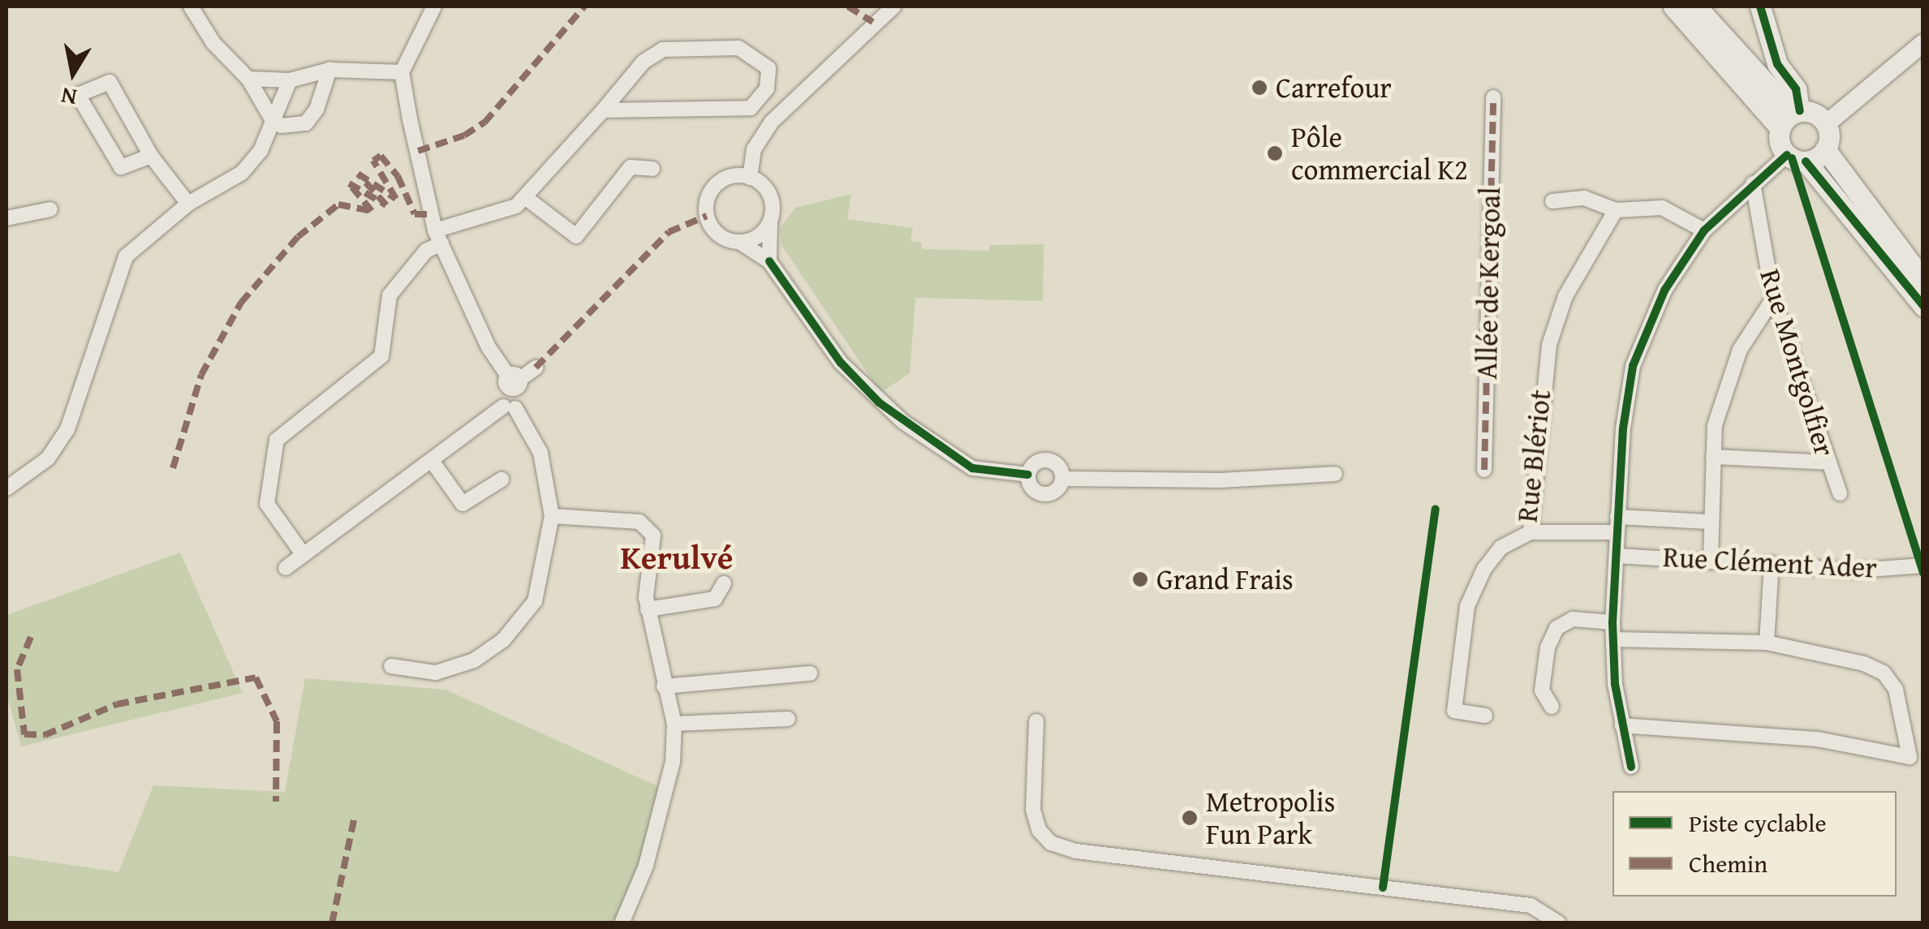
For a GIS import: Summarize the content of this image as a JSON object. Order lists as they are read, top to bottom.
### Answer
{
  "streets": {
    "street": [
      "Allée de Kergoal",
      "Rue Montgolfier",
      "Rue Blériot",
      "Rue Clément Ader"
    ]
  },
  "districts": ["Kerulvé"],
  "places": [
    "Carrefour",
    "Pôle commercial K2",
    "Grand Frais",
    "Metropolis Fun Park"
  ],
  "legend": ["Piste cyclable", "Chemin"],
  "north": "bottom"
}
